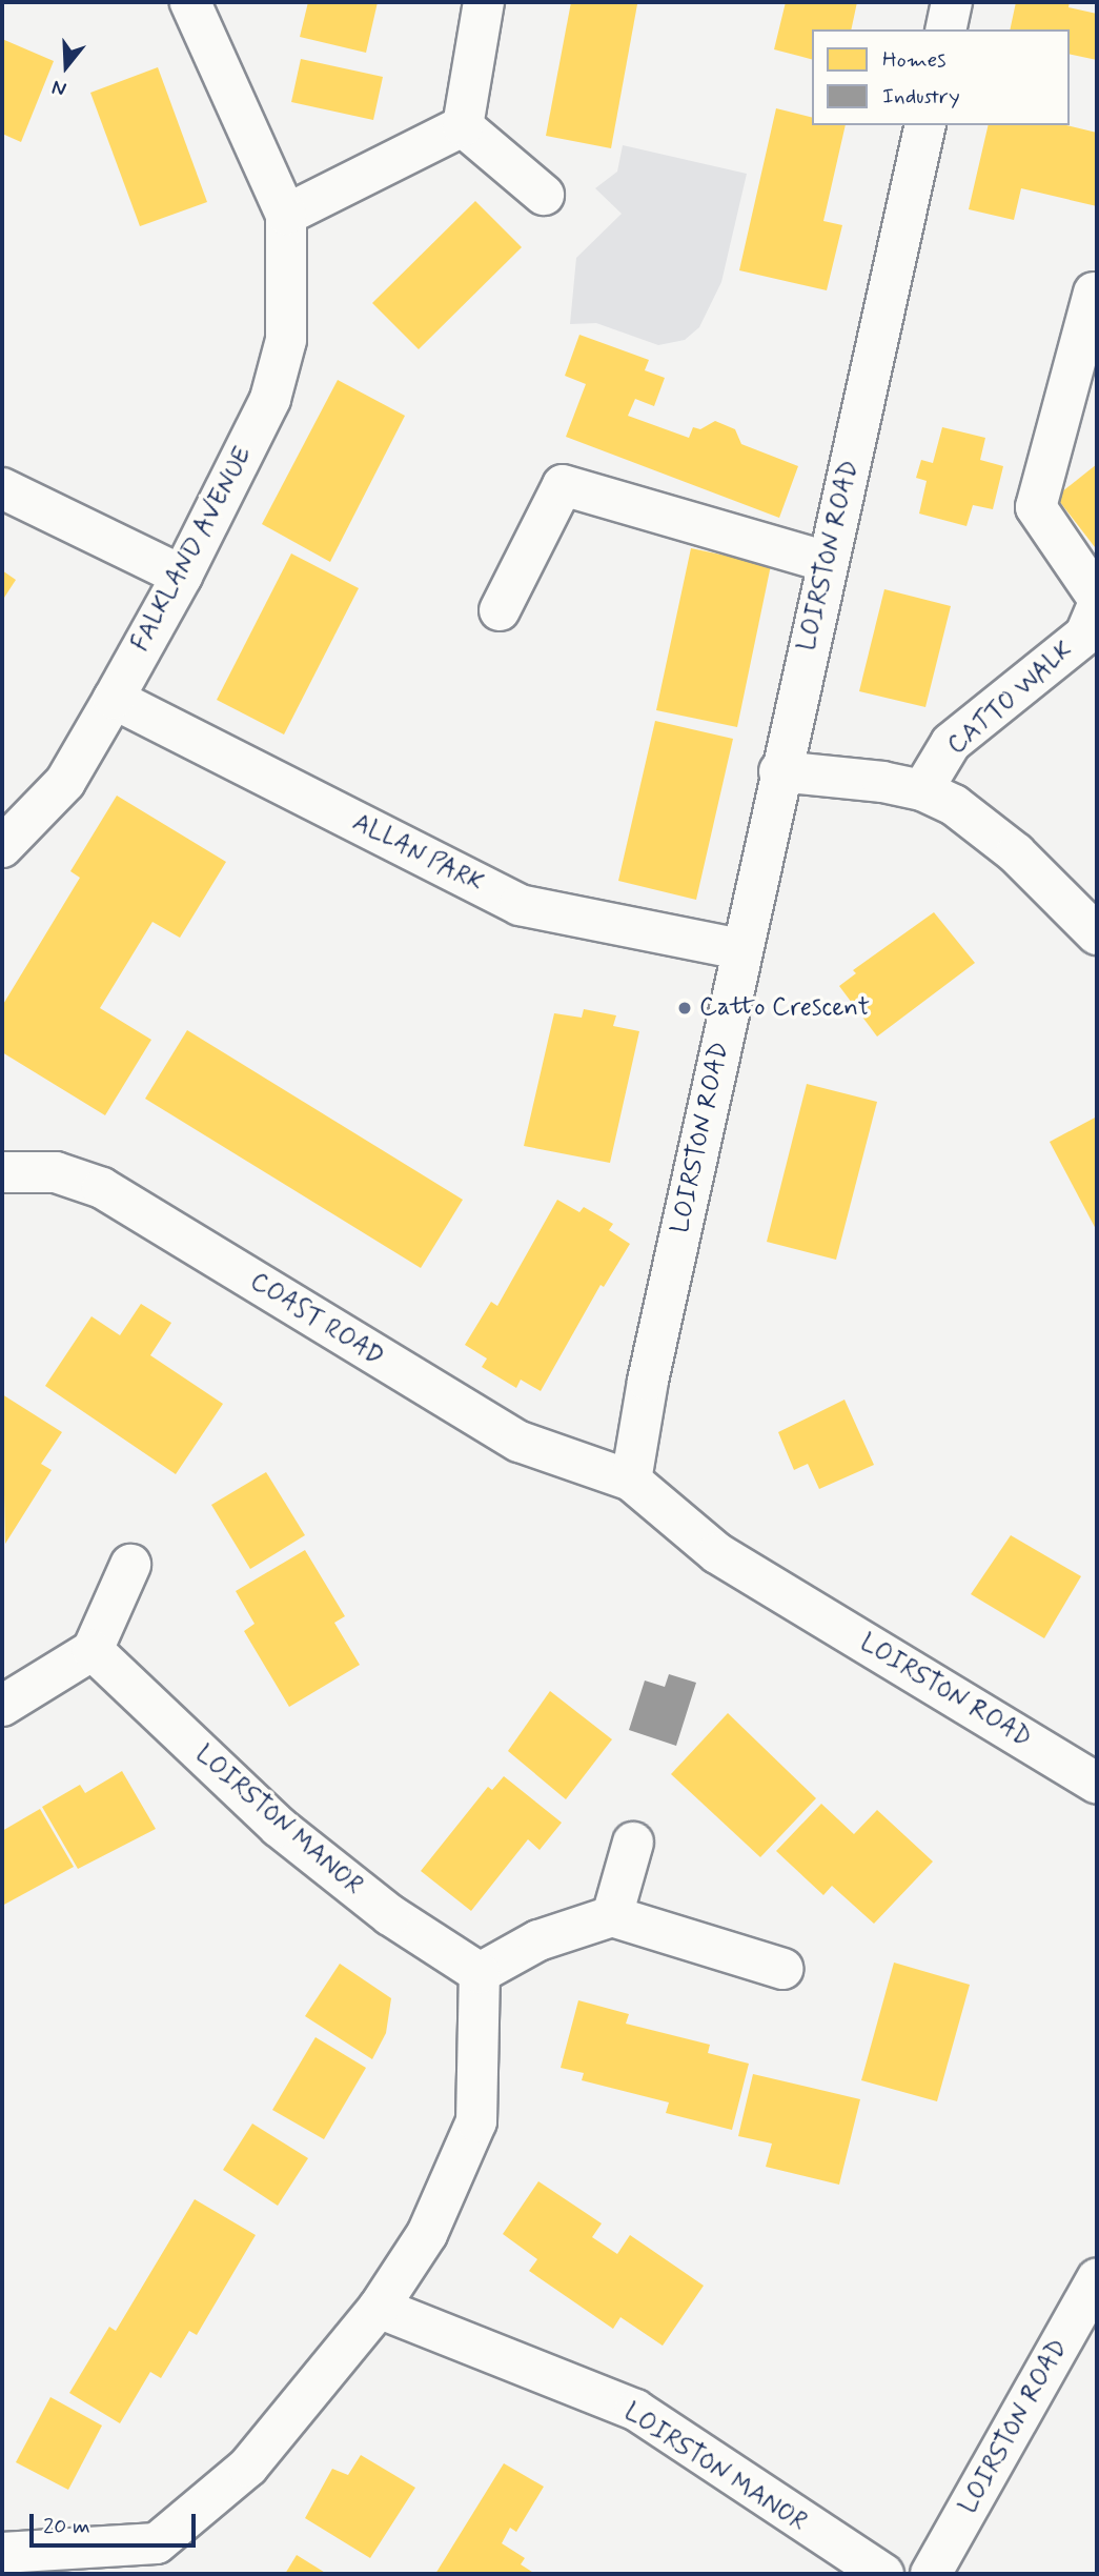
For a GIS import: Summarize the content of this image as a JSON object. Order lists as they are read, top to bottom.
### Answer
{
  "streets": {
    "street": [
      "FALKLAND AVENUE",
      "LOIRSTON ROAD",
      "CATTO WALK",
      "ALLAN PARK",
      "COAST ROAD",
      "LOIRSTON MANOR"
    ]
  },
  "crossings": [
    ["FALKLAND AVENUE", "ALLAN PARK"],
    ["LOIRSTON ROAD", "ALLAN PARK"],
    ["LOIRSTON ROAD", "COAST ROAD"]
  ],
  "places": ["Catto Crescent"],
  "legend": ["Homes", "Industry"],
  "scale_bar": "20 m",
  "north": "bottom"
}
